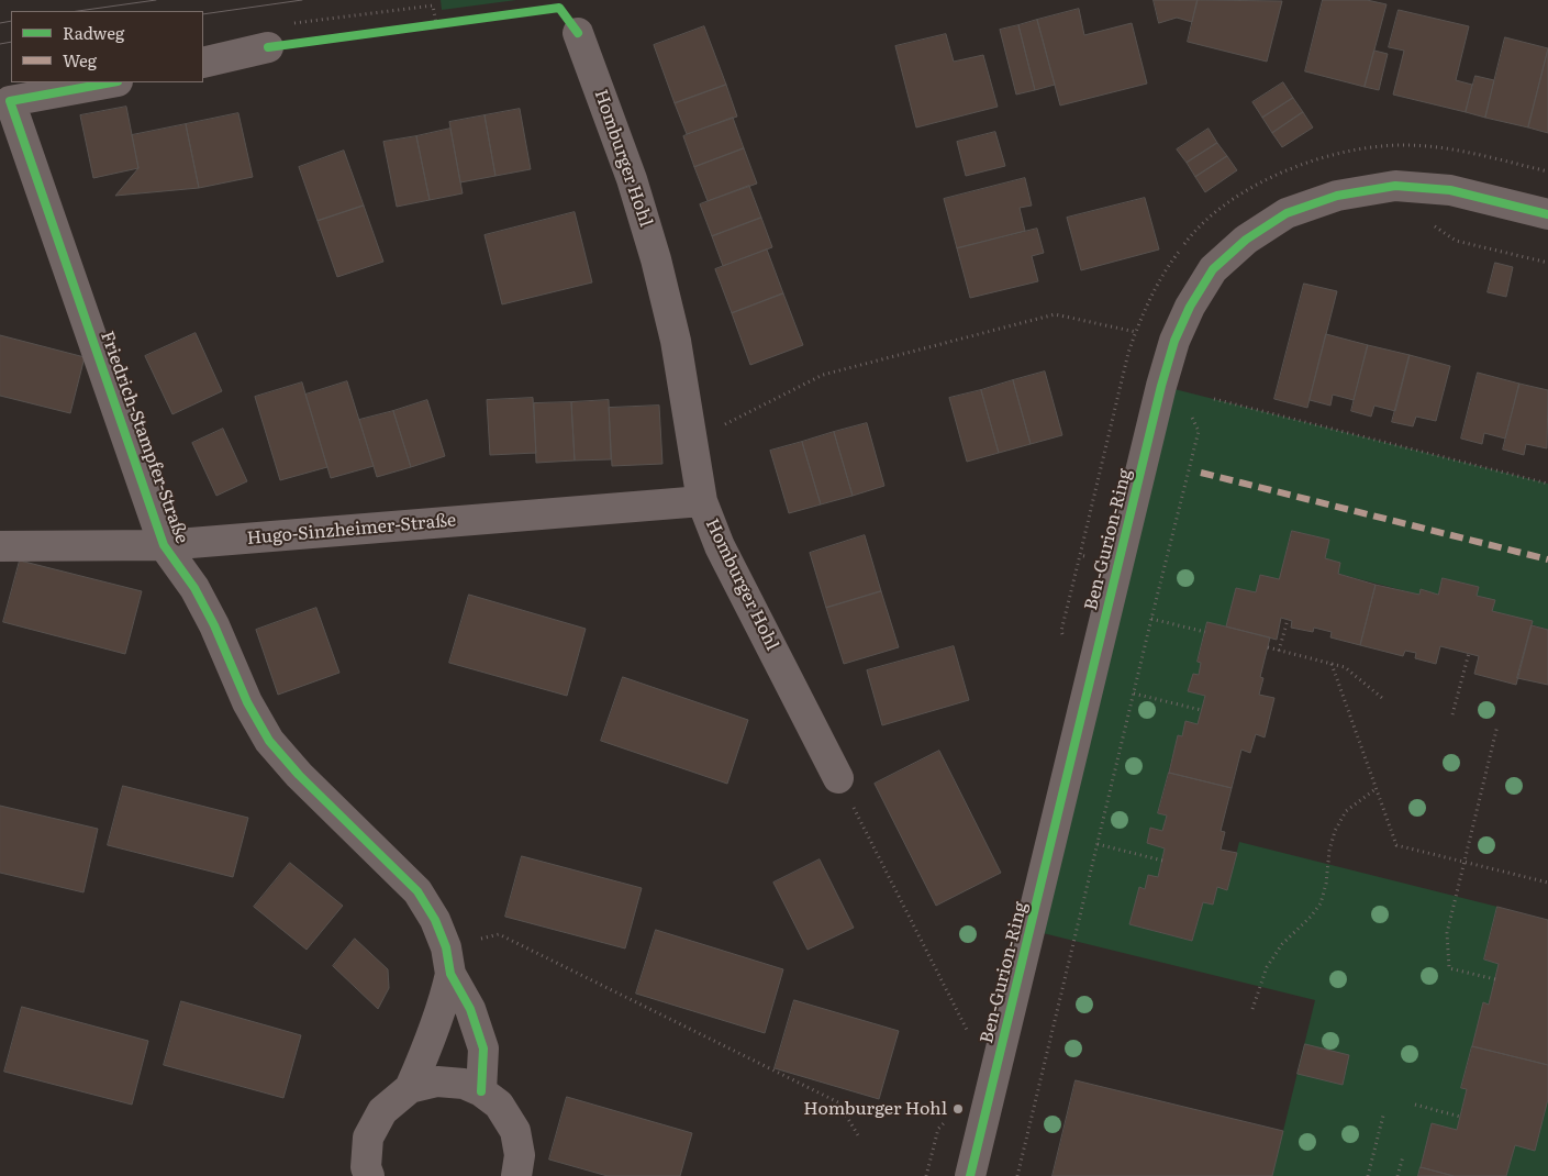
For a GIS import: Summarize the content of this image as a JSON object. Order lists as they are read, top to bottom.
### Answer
{
  "streets": {
    "street": [
      "Homburger Hohl",
      "Friedrich-Stampfer-Straße",
      "Hugo-Sinzheimer-Straße",
      "Ben-Gurion-Ring"
    ]
  },
  "crossings": [
    ["Homburger Hohl", "Hugo-Sinzheimer-Straße"],
    ["Friedrich-Stampfer-Straße", "Hugo-Sinzheimer-Straße"]
  ],
  "places": ["Homburger Hohl"],
  "legend": ["Radweg", "Weg"]
}
